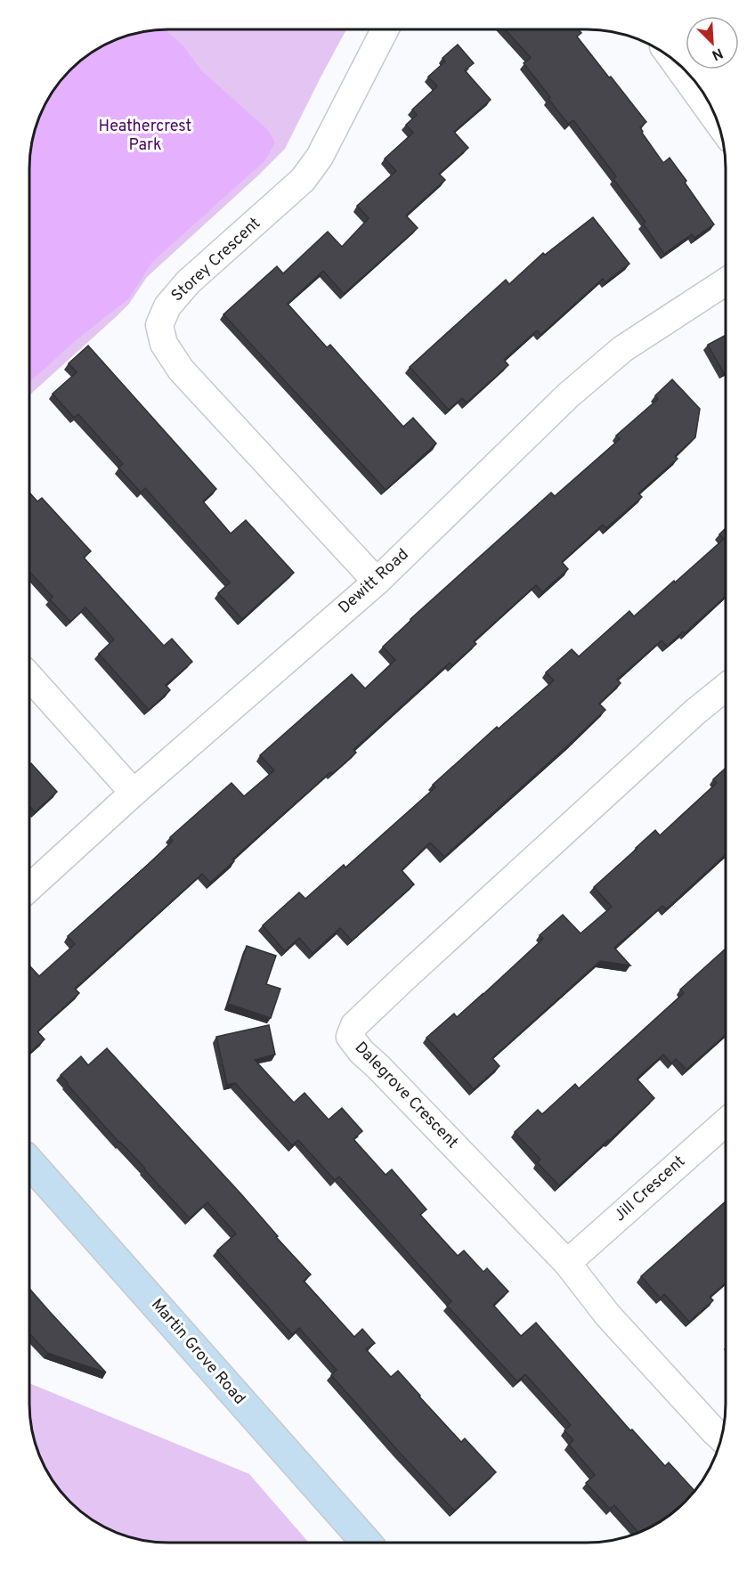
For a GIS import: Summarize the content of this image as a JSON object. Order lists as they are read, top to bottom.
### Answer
{
  "streets": {
    "main road": ["Martin Grove Road"],
    "street": [
      "Storey Crescent",
      "Dewitt Road",
      "Dalegrove Crescent",
      "Jill Crescent"
    ]
  },
  "crossings": [
    ["Storey Crescent", "Dewitt Road"],
    ["Dalegrove Crescent", "Jill Crescent"]
  ],
  "parks": ["Heathercrest Park"],
  "north": "bottom right"
}
